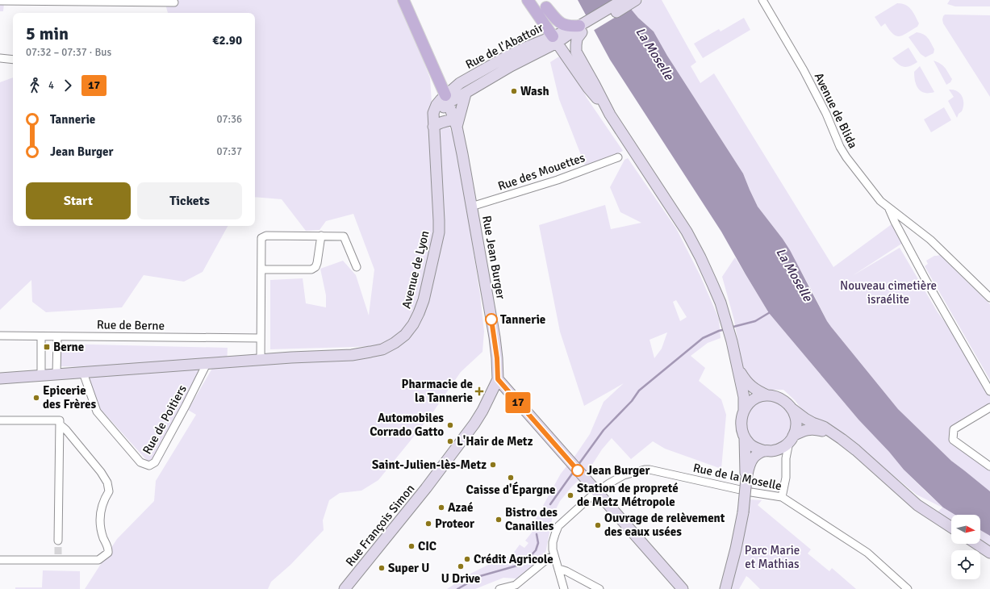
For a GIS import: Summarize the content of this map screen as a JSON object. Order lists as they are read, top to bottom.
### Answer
{
  "streets": {
    "main road": [
      "Rue de l'Abattoir",
      "Rue Jean Burger",
      "Avenue de Lyon",
      "Rue François Simon"
    ],
    "street": [
      "Avenue de Blida",
      "Rue des Mouettes",
      "Rue de Berne",
      "Rue de Poitiers",
      "Rue de la Moselle"
    ]
  },
  "crossings": [
    ["Rue de l'Abattoir", "Rue Jean Burger"],
    ["Rue de l'Abattoir", "Avenue de Lyon"],
    ["Rue des Mouettes", "Rue Jean Burger"],
    ["Rue Jean Burger", "Avenue de Lyon"],
    ["Rue Jean Burger", "Rue François Simon"],
    ["Avenue de Lyon", "Rue de Poitiers"]
  ],
  "water": ["La Moselle"],
  "parks": ["Nouveau cimetière israélite", "Parc Marie et Mathias"],
  "places": {
    "other": [
      "Wash",
      "Tannerie",
      "Epicerie des Frères",
      "Automobiles Corrado Gatto",
      "L'Hair de Metz",
      "Saint-Julien-lès-Metz",
      "Jean Burger",
      "Caisse d'Épargne",
      "Station de propreté de Metz Métropole",
      "Azaé",
      "Bistro des Canailles",
      "Proteor",
      "Ouvrage de relèvement des eaux usées",
      "CIC",
      "Crédit Agricole",
      "U Drive",
      "Super U"
    ],
    "transit": ["Berne"],
    "health": ["Pharmacie de la Tannerie"]
  },
  "lines": ["bus line 17"],
  "north": "right",
  "page": {
    "on_map": "17",
    "heading": ["5 min", "07:32 – 07:37 · Bus", "€2.90"],
    "legs": ["4", "17"],
    "list": [
      {
        "name": "Tannerie",
        "value": "07:36"
      },
      {
        "name": "Jean Burger",
        "value": "07:37"
      }
    ],
    "buttons": ["Start", "Tickets"]
  }
}
